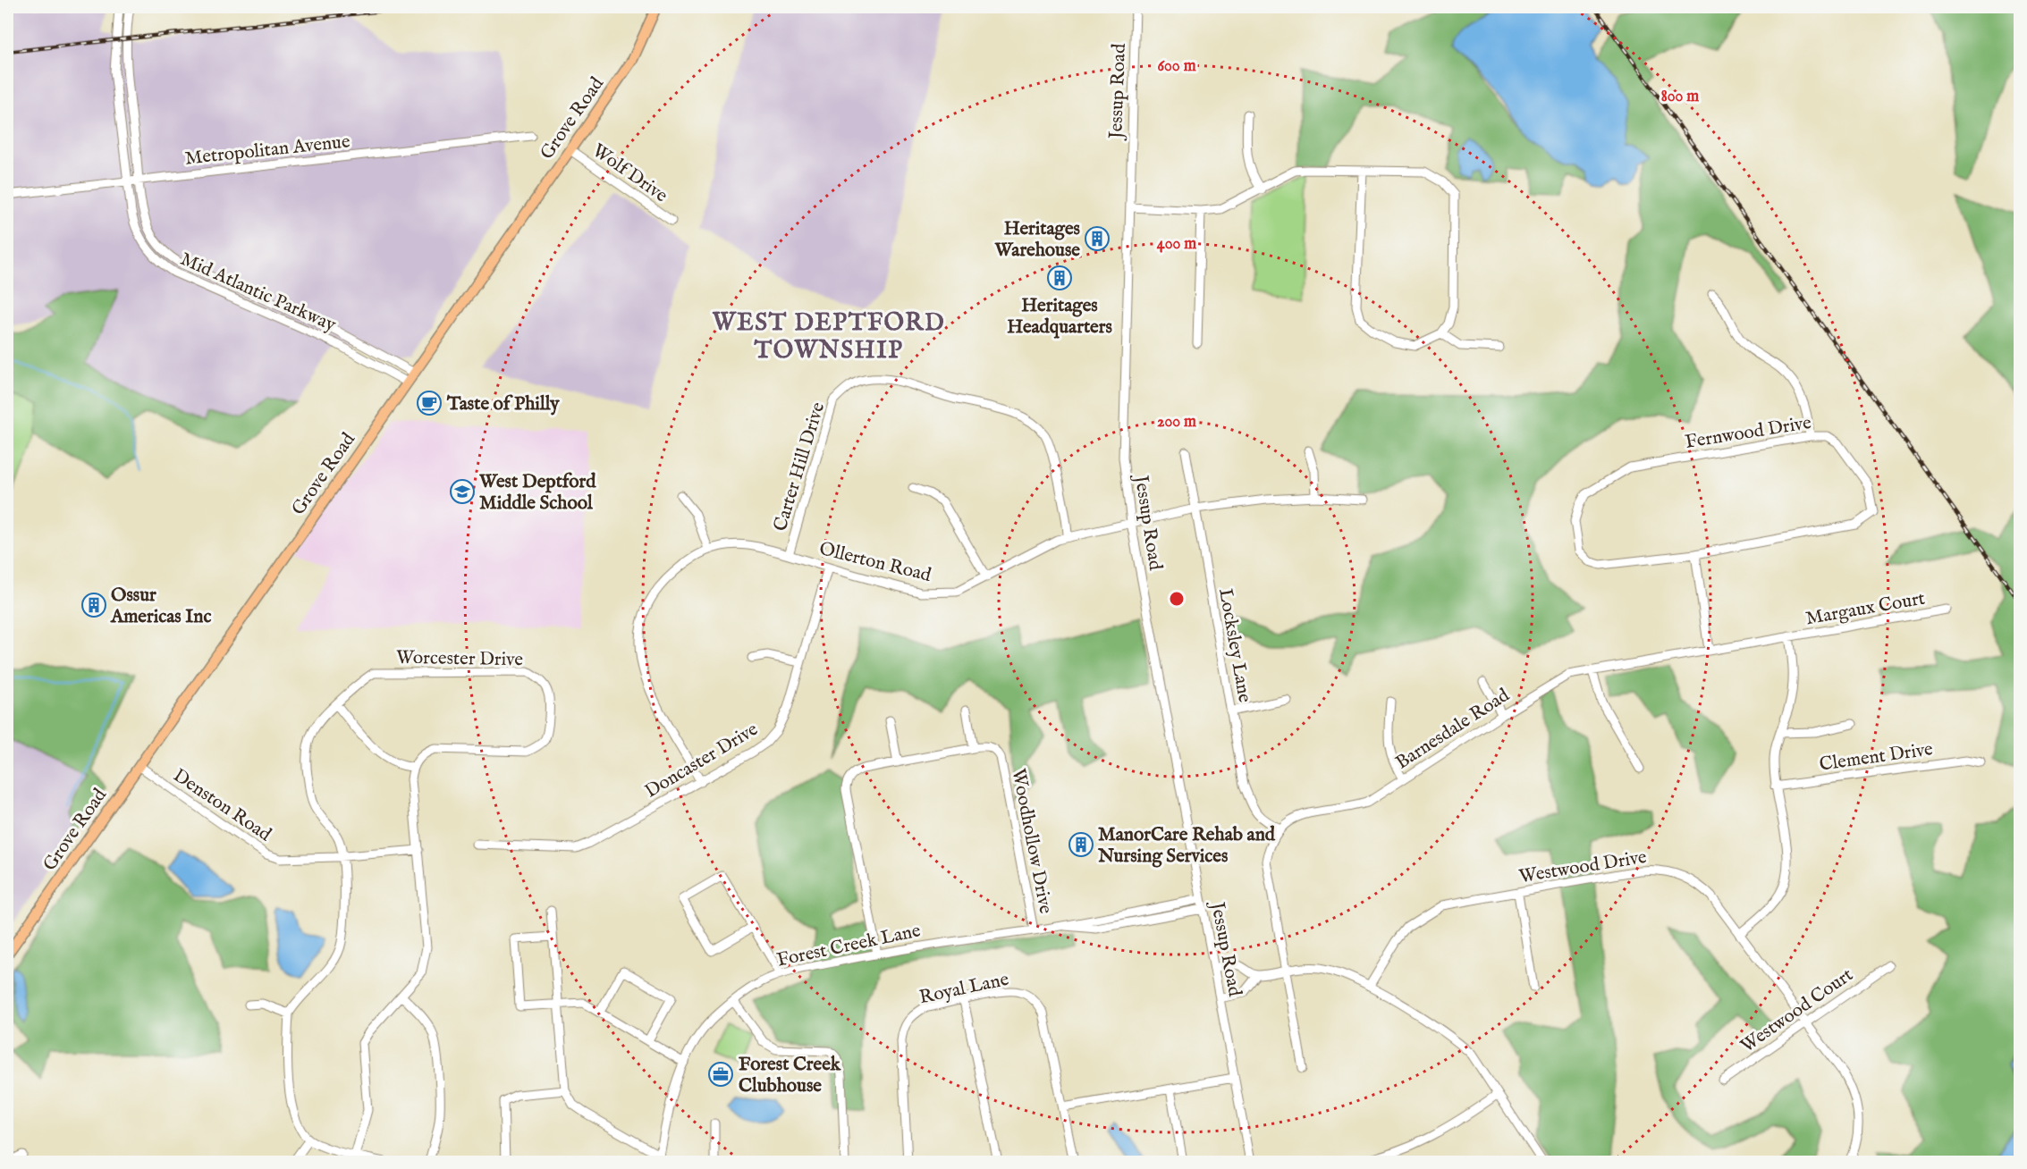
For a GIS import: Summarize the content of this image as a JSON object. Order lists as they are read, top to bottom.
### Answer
{
  "streets": {
    "main road": ["Grove Road"],
    "street": [
      "Jessup Road",
      "Metropolitan Avenue",
      "Wolf Drive",
      "Mid Atlantic Parkway",
      "Fernwood Drive",
      "Carter Hill Drive",
      "Ollerton Road",
      "Margaux Court",
      "Locksley Lane",
      "Worcester Drive",
      "Barnesdale Road",
      "Clement Drive",
      "Doncaster Drive",
      "Denston Road",
      "Woodhollow Drive",
      "Westwood Drive",
      "Forest Creek Lane",
      "Royal Lane",
      "Westwood Court"
    ]
  },
  "crossings": [
    ["Jessup Road", "Ollerton Road"],
    ["Jessup Road", "Forest Creek Lane"],
    ["Grove Road", "Wolf Drive"],
    ["Grove Road", "Mid Atlantic Parkway"],
    ["Grove Road", "Denston Road"],
    ["Metropolitan Avenue", "Mid Atlantic Parkway"],
    ["Carter Hill Drive", "Ollerton Road"],
    ["Ollerton Road", "Locksley Lane"],
    ["Ollerton Road", "Doncaster Drive"],
    ["Margaux Court", "Barnesdale Road"],
    ["Locksley Lane", "Barnesdale Road"],
    ["Worcester Drive", "Denston Road"],
    ["Woodhollow Drive", "Forest Creek Lane"],
    ["Westwood Drive", "Westwood Court"]
  ],
  "districts": ["WEST DEPTFORD TOWNSHIP"],
  "places": {
    "building": [
      "Heritages Warehouse",
      "Heritages Headquarters",
      "Ossur Americas Inc",
      "ManorCare Rehab and Nursing Services"
    ],
    "cafe": ["Taste of Philly"],
    "school or university": ["West Deptford Middle School"],
    "office": ["Forest Creek Clubhouse"]
  },
  "rings": [
    "600 m",
    "800 m",
    "400 m",
    "200 m"
  ]
}
